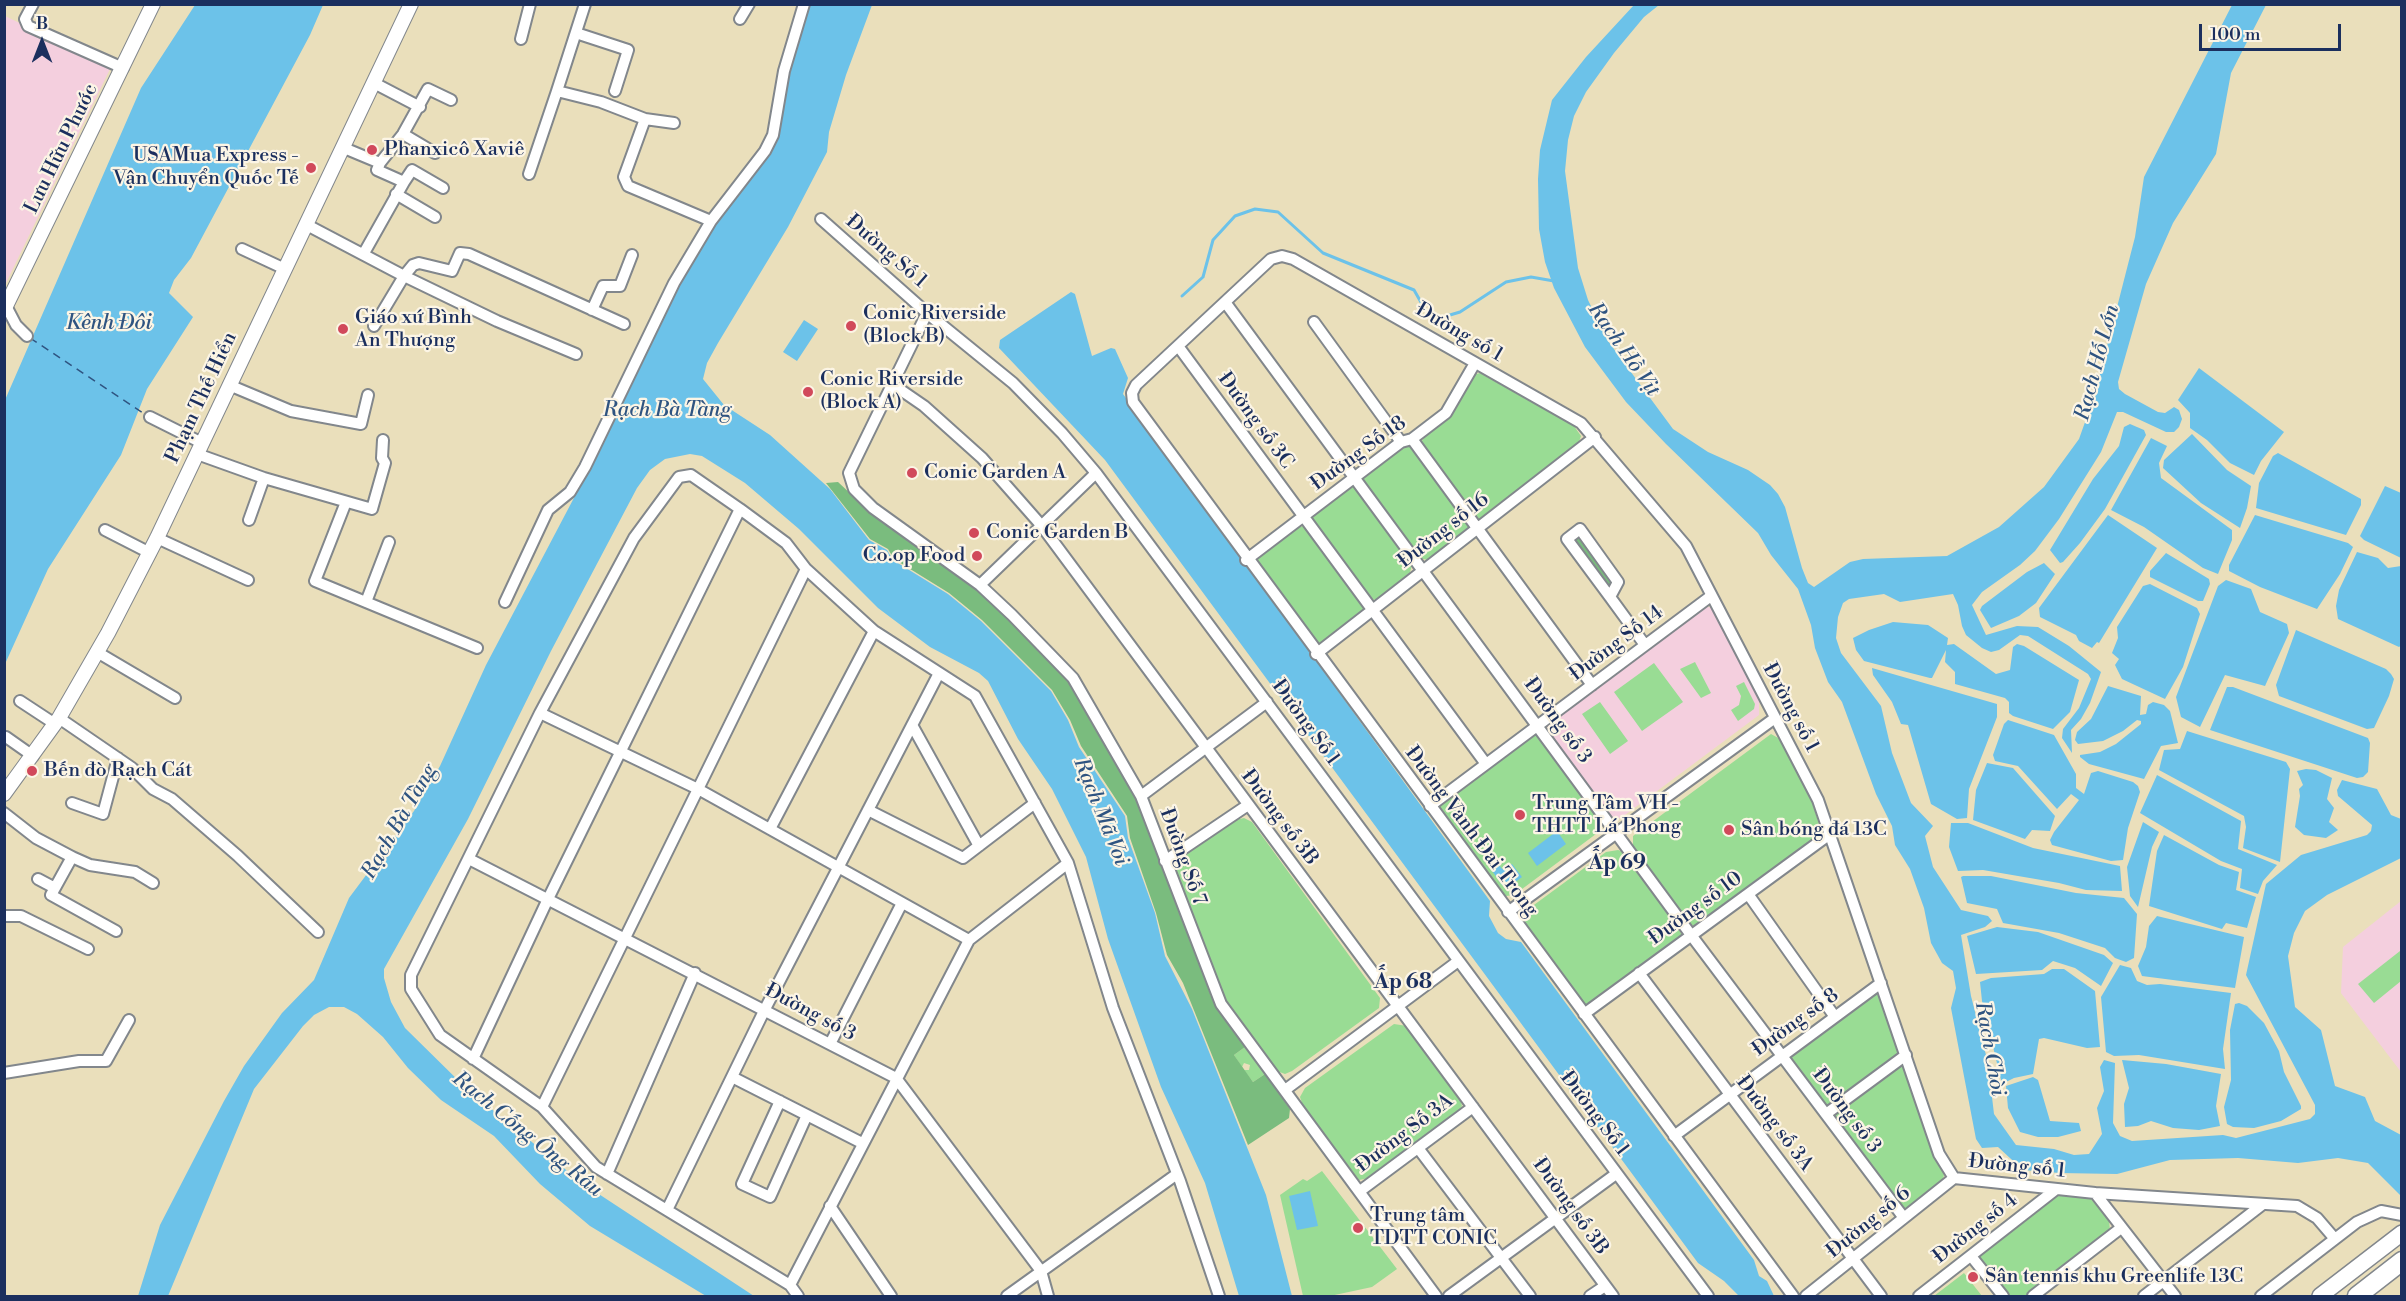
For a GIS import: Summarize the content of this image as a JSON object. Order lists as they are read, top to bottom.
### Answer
{
  "streets": {
    "main road": ["Lưu Hữu Phước", "Phạm Thế Hiển"],
    "street": [
      "Đường Số 1",
      "Đường số 1",
      "Đường số 3C",
      "Đường Số 18",
      "Đường số 16",
      "Đường Số 14",
      "Đường số 3",
      "Đường số 3B",
      "Đường Vành Đai Trong",
      "Đường Số 7",
      "Đường số 10",
      "Đường số 8",
      "Đường số 3A",
      "Đường Số 3A",
      "Đường số 6",
      "Đường số 4"
    ]
  },
  "crossings": [
    ["Đường số 1", "Đường số 3C"],
    ["Đường số 1", "Đường Số 18"],
    ["Đường số 1", "Đường số 16"],
    ["Đường số 1", "Đường Số 14"],
    ["Đường số 1", "Đường số 3"],
    ["Đường số 1", "Đường Vành Đai Trong"],
    ["Đường số 1", "Đường số 10"],
    ["Đường số 1", "Đường số 8"],
    ["Đường số 1", "Đường số 6"],
    ["Đường số 1", "Đường số 4"],
    ["Đường số 3C", "Đường Số 18"],
    ["Đường Số 18", "Đường số 3"],
    ["Đường Số 18", "Đường Vành Đai Trong"],
    ["Đường số 16", "Đường số 3"],
    ["Đường số 16", "Đường Vành Đai Trong"],
    ["Đường Số 14", "Đường số 3"],
    ["Đường Số 14", "Đường Vành Đai Trong"],
    ["Đường số 3", "Đường số 10"],
    ["Đường số 3", "Đường số 8"],
    ["Đường số 3", "Đường số 6"],
    ["Đường số 3B", "Đường Số 7"],
    ["Đường số 3B", "Đường Số 3A"],
    ["Đường Vành Đai Trong", "Đường số 10"],
    ["Đường Vành Đai Trong", "Đường số 8"],
    ["Đường Số 7", "Đường Số 3A"],
    ["Đường số 10", "Đường số 3A"],
    ["Đường số 8", "Đường số 3A"],
    ["Đường số 3A", "Đường số 6"]
  ],
  "districts": ["Ấp 69", "Ấp 68"],
  "water": [
    "Kênh Đôi",
    "Rạch Hồ Vịt",
    "Rạch Hố Lớn",
    "Rạch Bà Tàng",
    "Rạch Mã Voi",
    "Rạch Chòi",
    "Rạch Cống Ông Râu"
  ],
  "places": [
    "Phanxicô Xaviê",
    "USAMua Express - Vận Chuyển Quốc Tế",
    "Conic Riverside (Block B)",
    "Giáo xứ Bình An Thượng",
    "Conic Riverside (Block A)",
    "Conic Garden A",
    "Conic Garden B",
    "Co.op Food",
    "Bến đò Rạch Cát",
    "Trung Tâm VH - THTT Lá Phong",
    "Sân bóng đá 13C",
    "Trung tâm TDTT CONIC",
    "Sân tennis khu Greenlife 13C"
  ],
  "scale_bar": "100 m",
  "north": "top"
}
